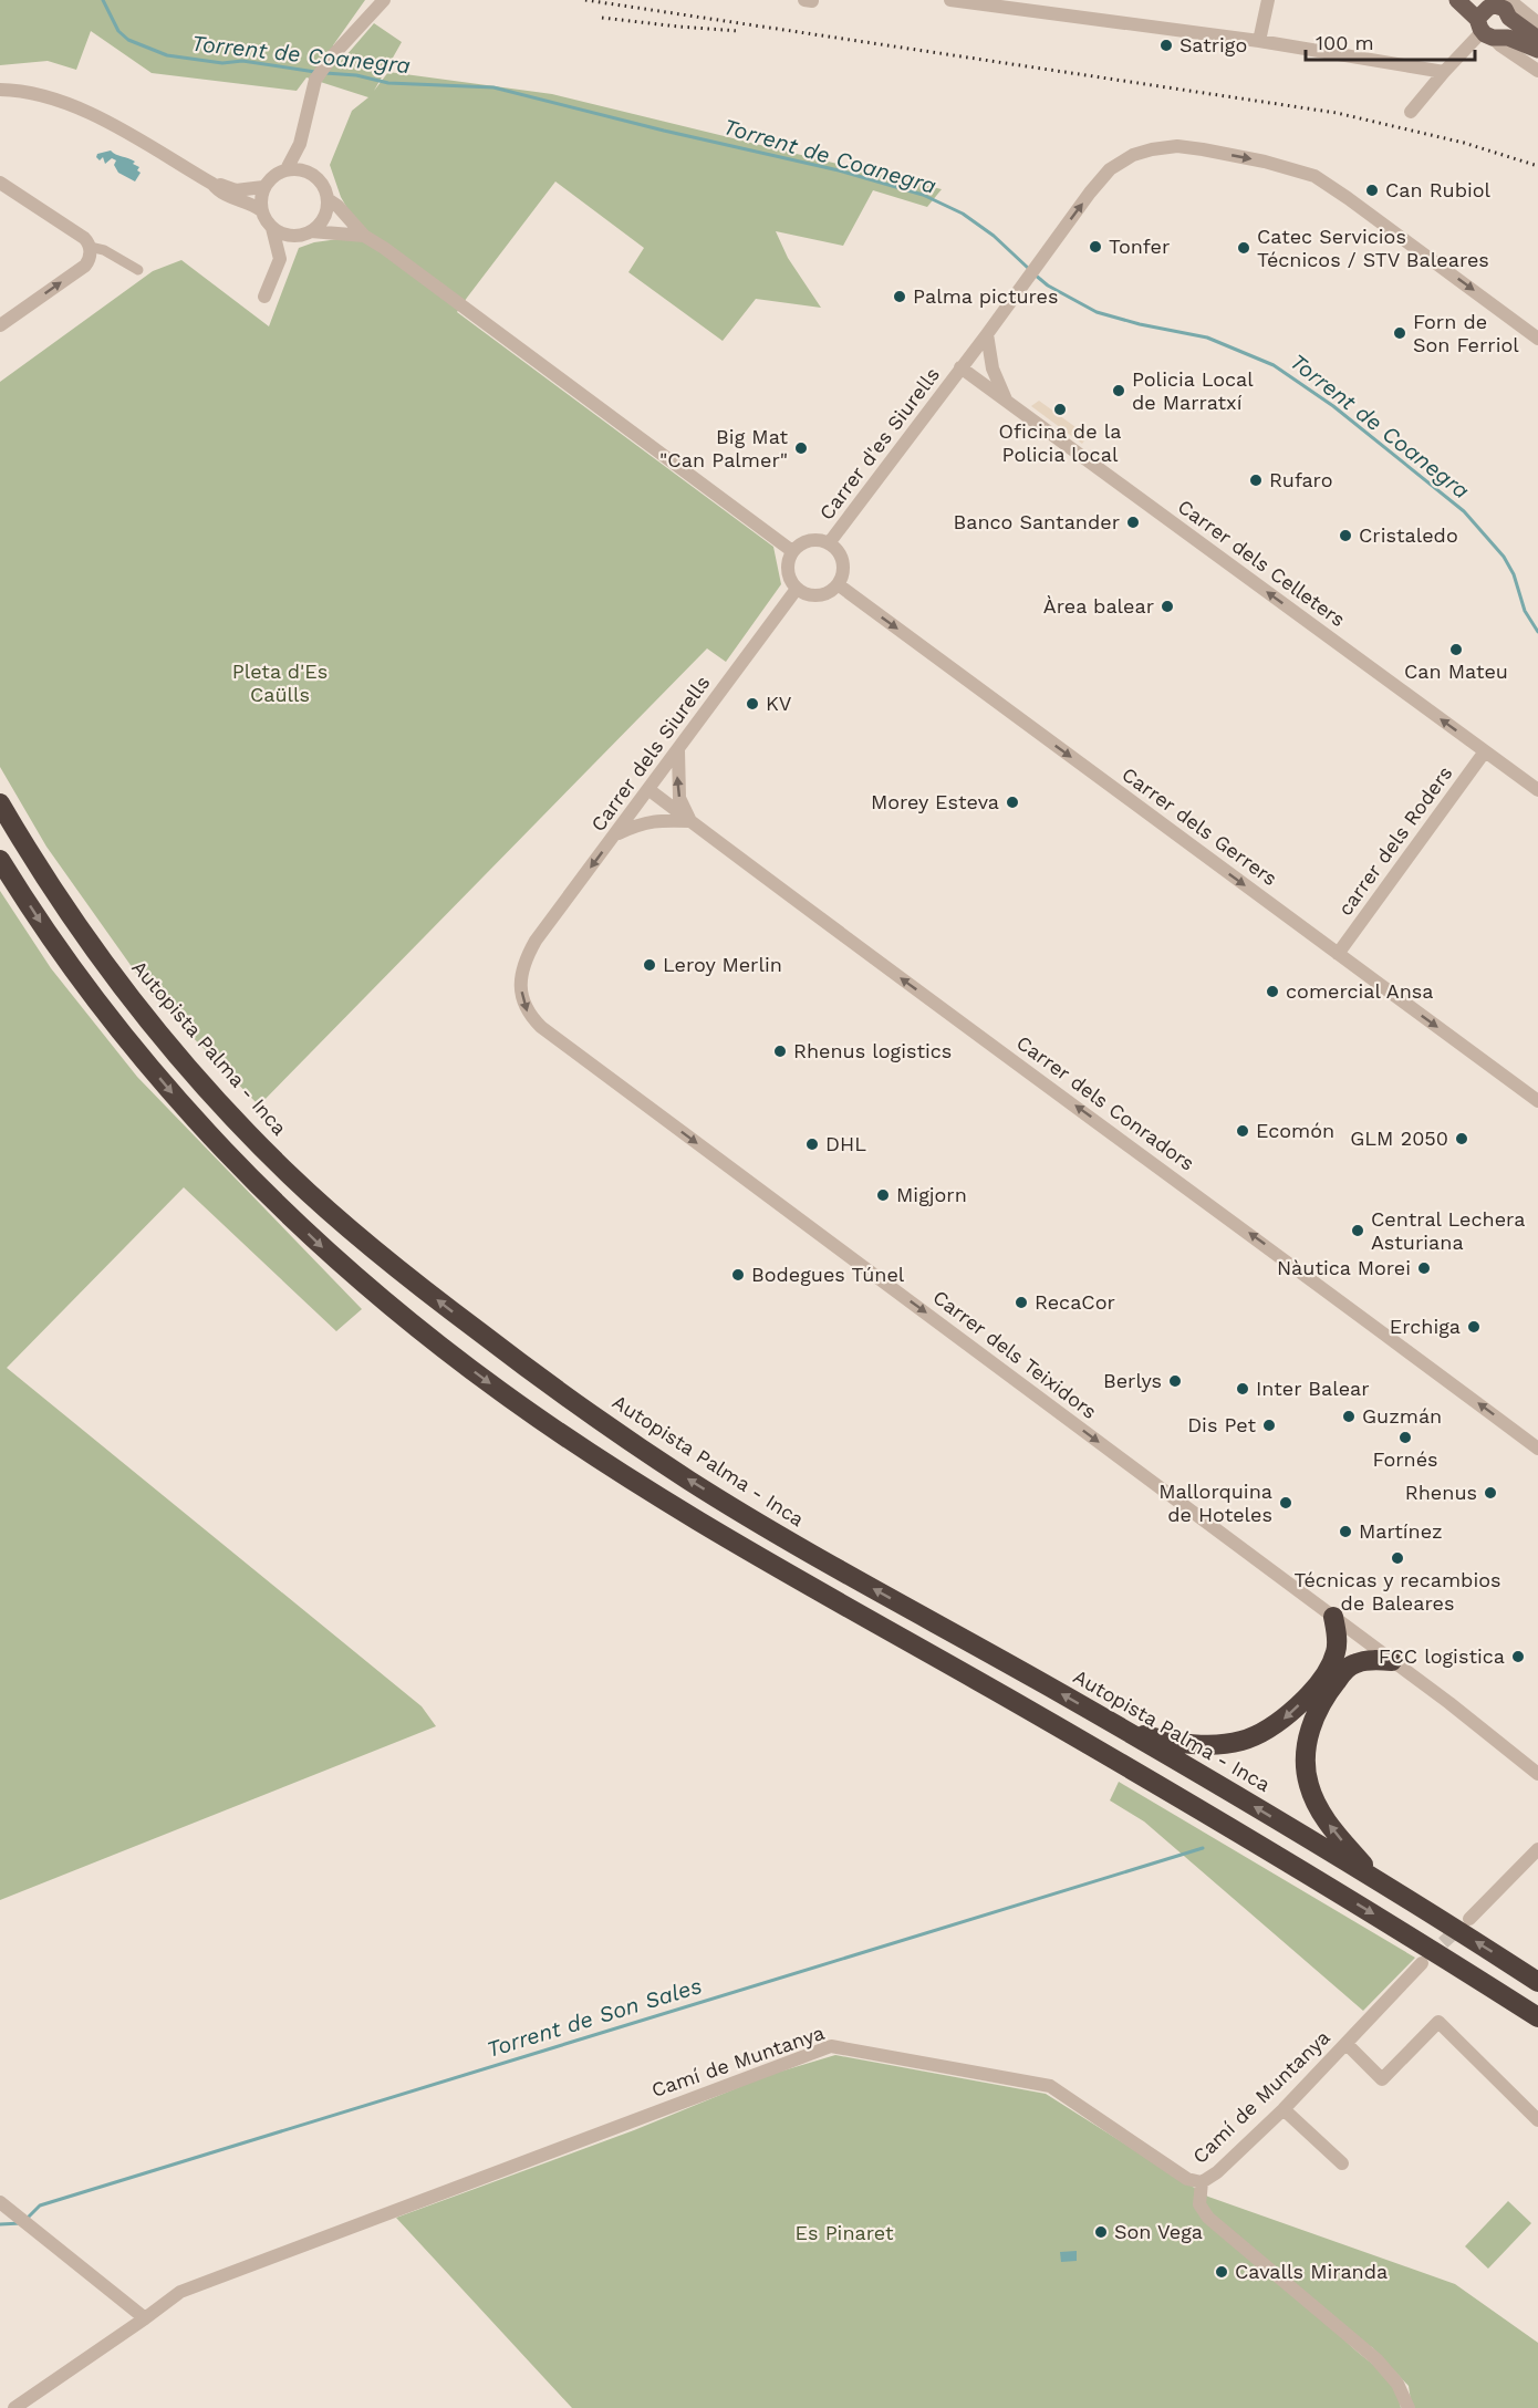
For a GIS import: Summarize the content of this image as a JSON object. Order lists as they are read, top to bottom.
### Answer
{
  "streets": {
    "highway": ["Autopista Palma - Inca"],
    "street": [
      "Carrer d'es Siurells",
      "Carrer dels Celleters",
      "Carrer dels Siurells",
      "Carrer dels Gerrers",
      "carrer dels Roders",
      "Carrer dels Conradors",
      "Carrer dels Teixidors",
      "Camí de Muntanya"
    ]
  },
  "crossings": [
    ["Carrer d'es Siurells", "Carrer dels Celleters"],
    ["Carrer d'es Siurells", "Carrer dels Siurells"],
    ["Carrer d'es Siurells", "Carrer dels Gerrers"],
    ["Carrer dels Celleters", "carrer dels Roders"],
    ["Carrer dels Siurells", "Carrer dels Gerrers"],
    ["Carrer dels Siurells", "Carrer dels Conradors"],
    ["Carrer dels Siurells", "Carrer dels Teixidors"],
    ["Carrer dels Gerrers", "carrer dels Roders"]
  ],
  "one_way": [
    "Carrer dels Celleters",
    "Carrer dels Gerrers",
    "Carrer dels Conradors",
    "Carrer dels Teixidors"
  ],
  "water": ["Torrent de Coanegra", "Torrent de Son Sales"],
  "parks": ["Pleta d'Es Caülls", "Es Pinaret"],
  "places": [
    "Satrigo",
    "Can Rubiol",
    "Tonfer",
    "Catec Servicios Técnicos / STV Baleares",
    "Palma pictures",
    "Forn de Son Ferriol",
    "Policia Local de Marratxí",
    "Oficina de la Policia local",
    "Big Mat \"Can Palmer\"",
    "Rufaro",
    "Banco Santander",
    "Cristaledo",
    "Àrea balear",
    "Can Mateu",
    "KV",
    "Morey Esteva",
    "Leroy Merlin",
    "comercial Ansa",
    "Rhenus logistics",
    "Ecomón",
    "GLM 2050",
    "DHL",
    "Migjorn",
    "Central Lechera Asturiana",
    "Nàutica Morei",
    "Bodegues Túnel",
    "RecaCor",
    "Erchiga",
    "Berlys",
    "Inter Balear",
    "Guzmán",
    "Dis Pet",
    "Fornés",
    "Rhenus",
    "Mallorquina de Hoteles",
    "Martínez",
    "Técnicas y recambios de Baleares",
    "FCC logistica",
    "Son Vega",
    "Cavalls Miranda"
  ],
  "scale_bar": "100 m"
}
